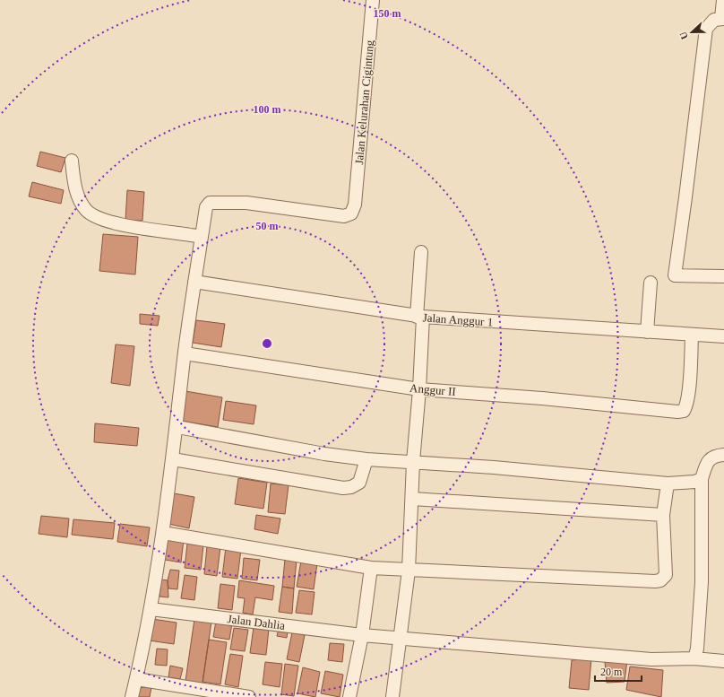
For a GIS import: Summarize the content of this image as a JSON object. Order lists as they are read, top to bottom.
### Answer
{
  "streets": {
    "street": [
      "Jalan Kelurahan Cigintung",
      "Jalan Anggur 1",
      "Anggur II",
      "Jalan Dahlia"
    ]
  },
  "crossings": [
    ["Jalan Anggur 1", "Anggur II"]
  ],
  "scale_bar": "20 m",
  "north": "left",
  "rings": ["150 m", "100 m", "50 m"]
}
